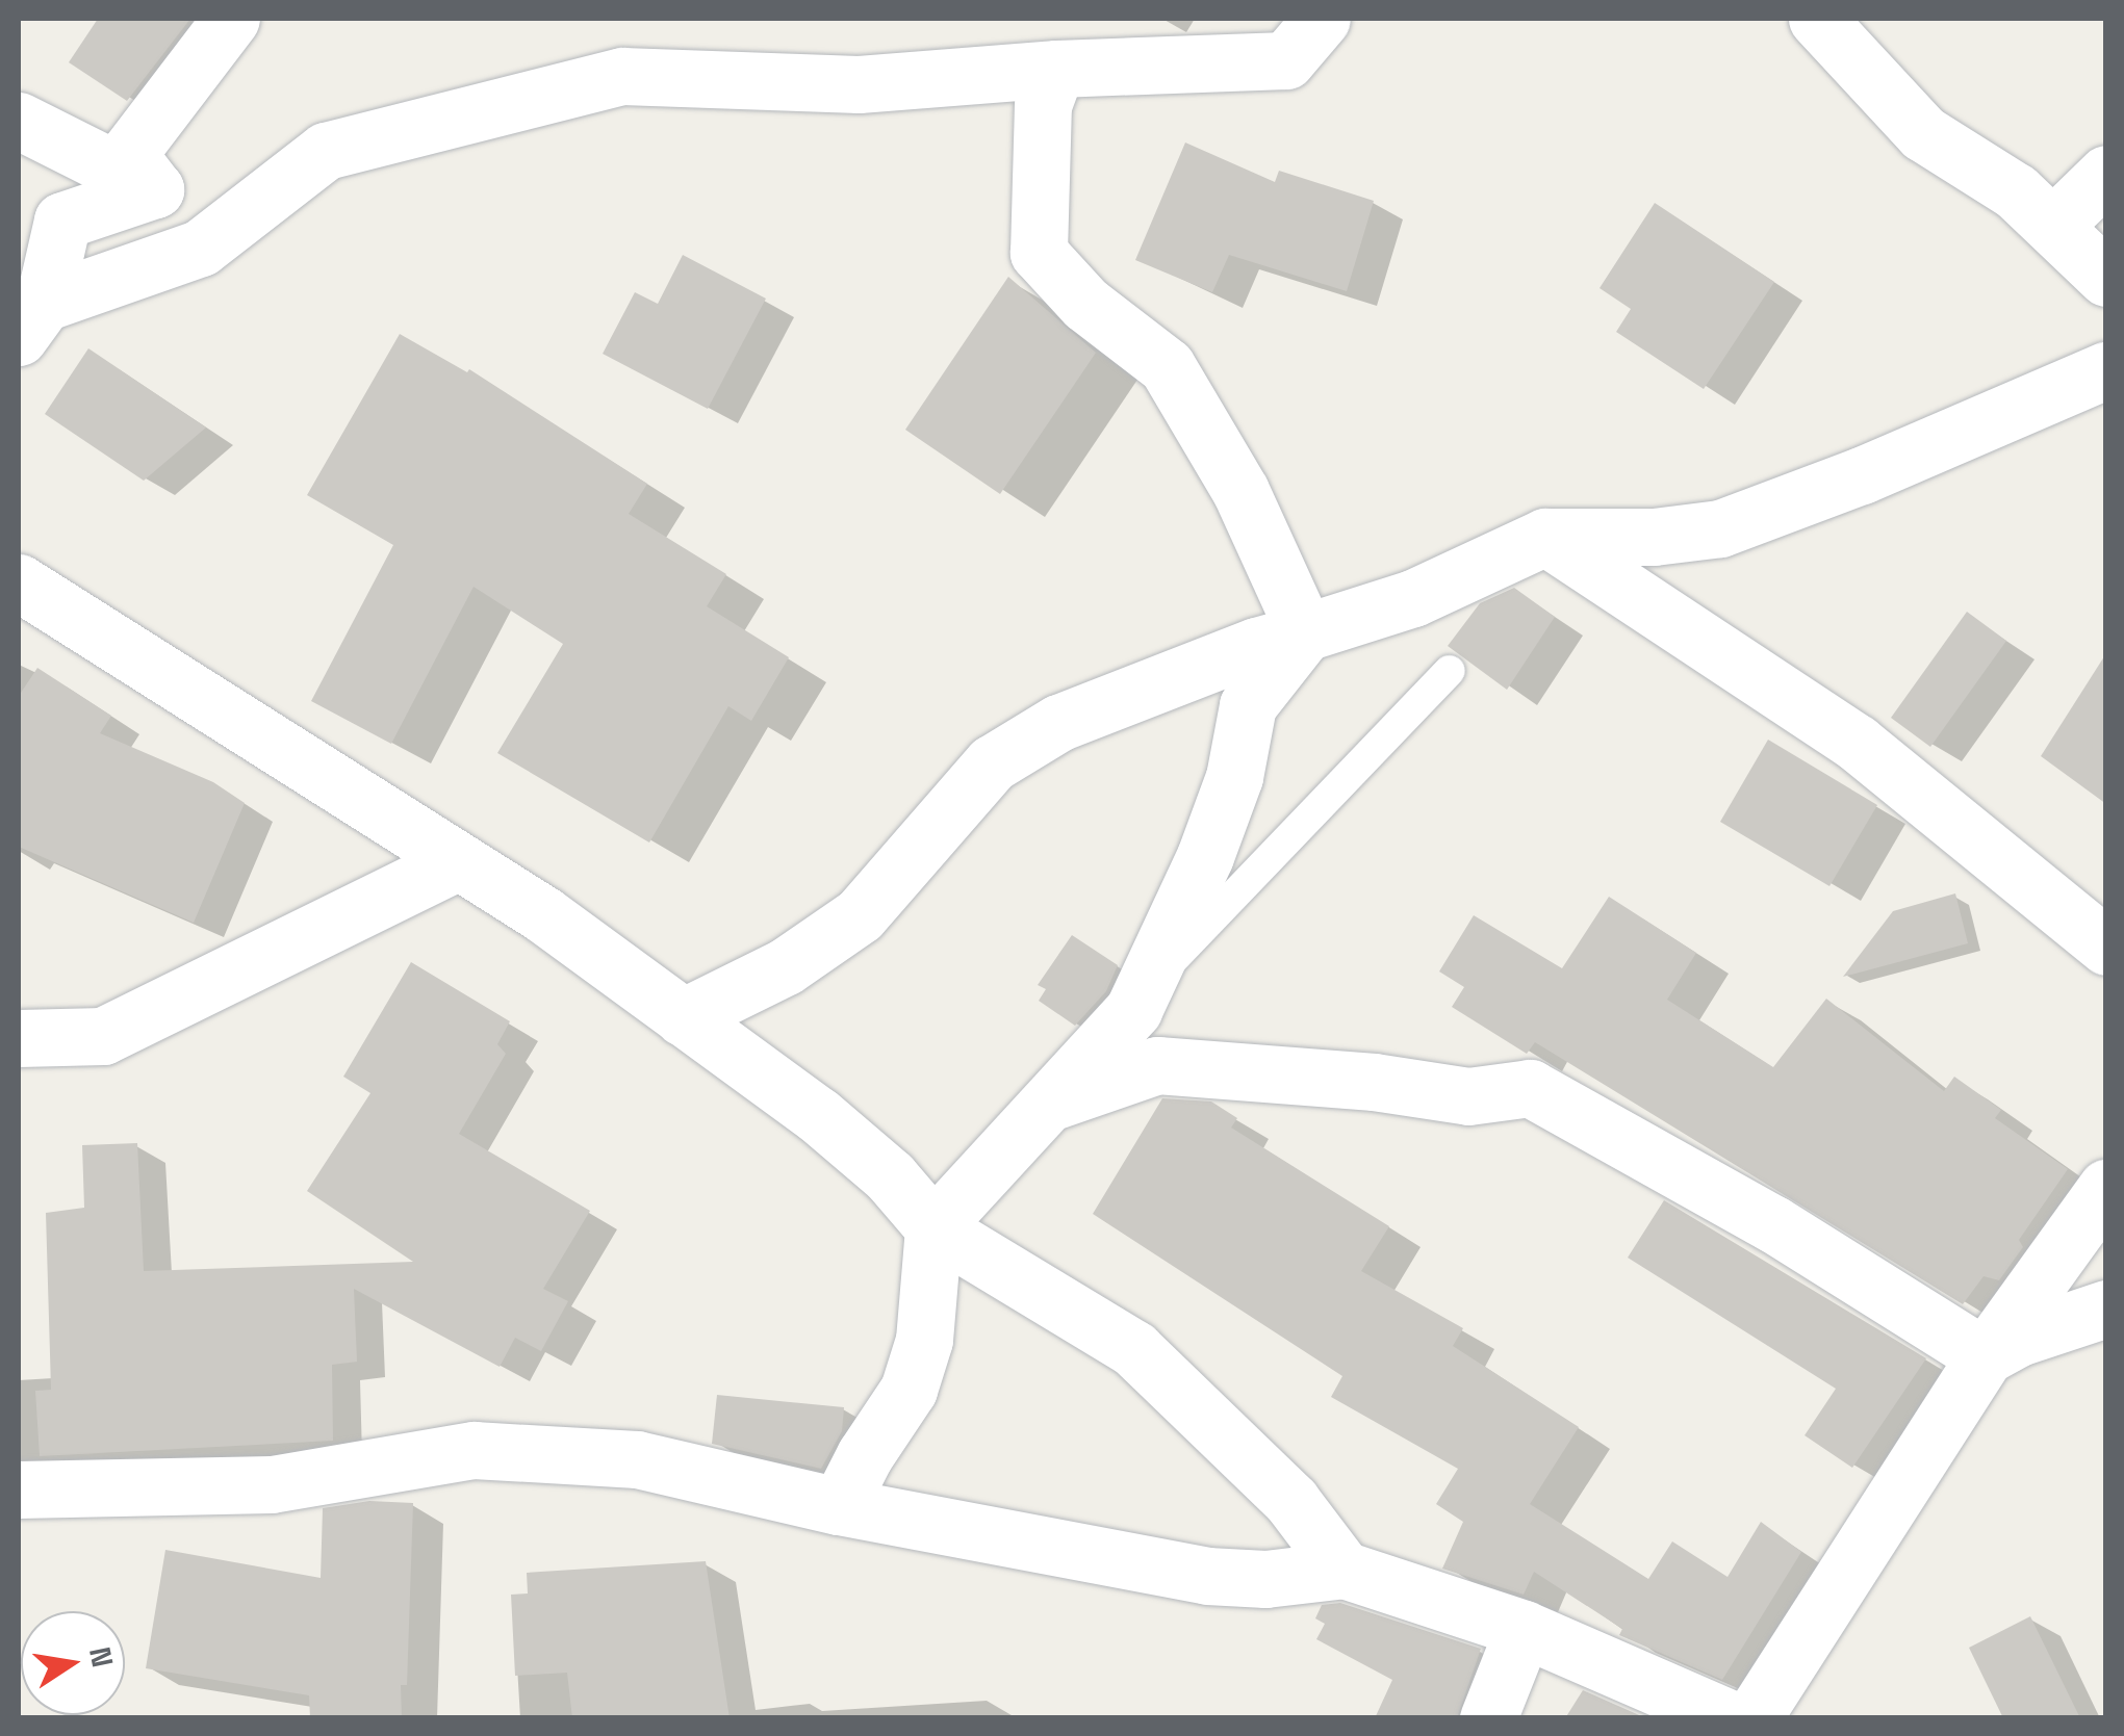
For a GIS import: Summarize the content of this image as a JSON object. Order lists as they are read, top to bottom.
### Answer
{
  "north": "right"
}
